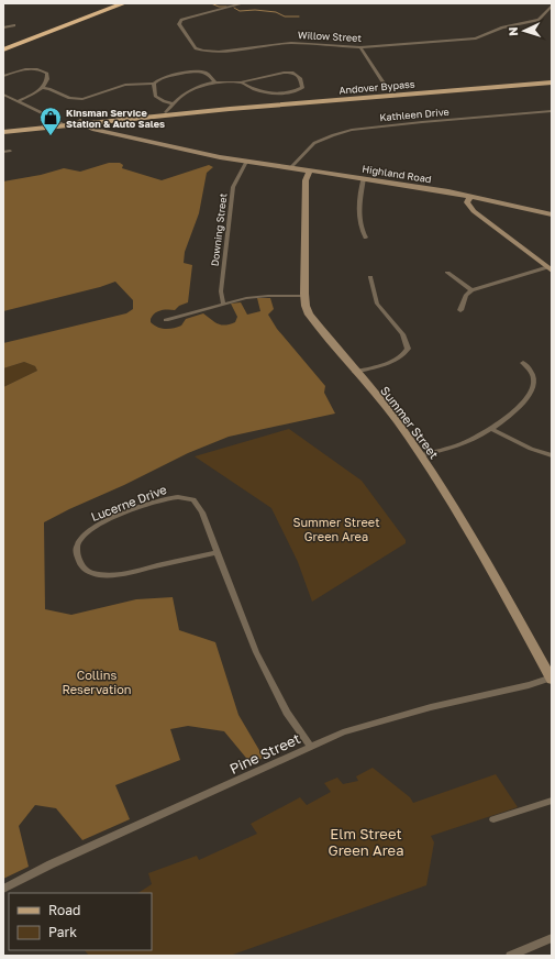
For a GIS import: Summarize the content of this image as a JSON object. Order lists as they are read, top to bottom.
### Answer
{
  "streets": {
    "main road": ["Andover Bypass"],
    "street": [
      "Willow Street",
      "Kathleen Drive",
      "Highland Road",
      "Downing Street",
      "Summer Street",
      "Lucerne Drive",
      "Pine Street"
    ]
  },
  "crossings": [
    ["Andover Bypass", "Highland Road"],
    ["Kathleen Drive", "Highland Road"],
    ["Highland Road", "Downing Street"],
    ["Highland Road", "Summer Street"],
    ["Summer Street", "Pine Street"],
    ["Lucerne Drive", "Pine Street"]
  ],
  "parks": ["Summer Street Green Area", "Collins Reservation", "Elm Street Green Area"],
  "places": {
    "shop": ["Kinsman Service Station & Auto Sales"]
  },
  "legend": ["Road", "Park"],
  "north": "left"
}
